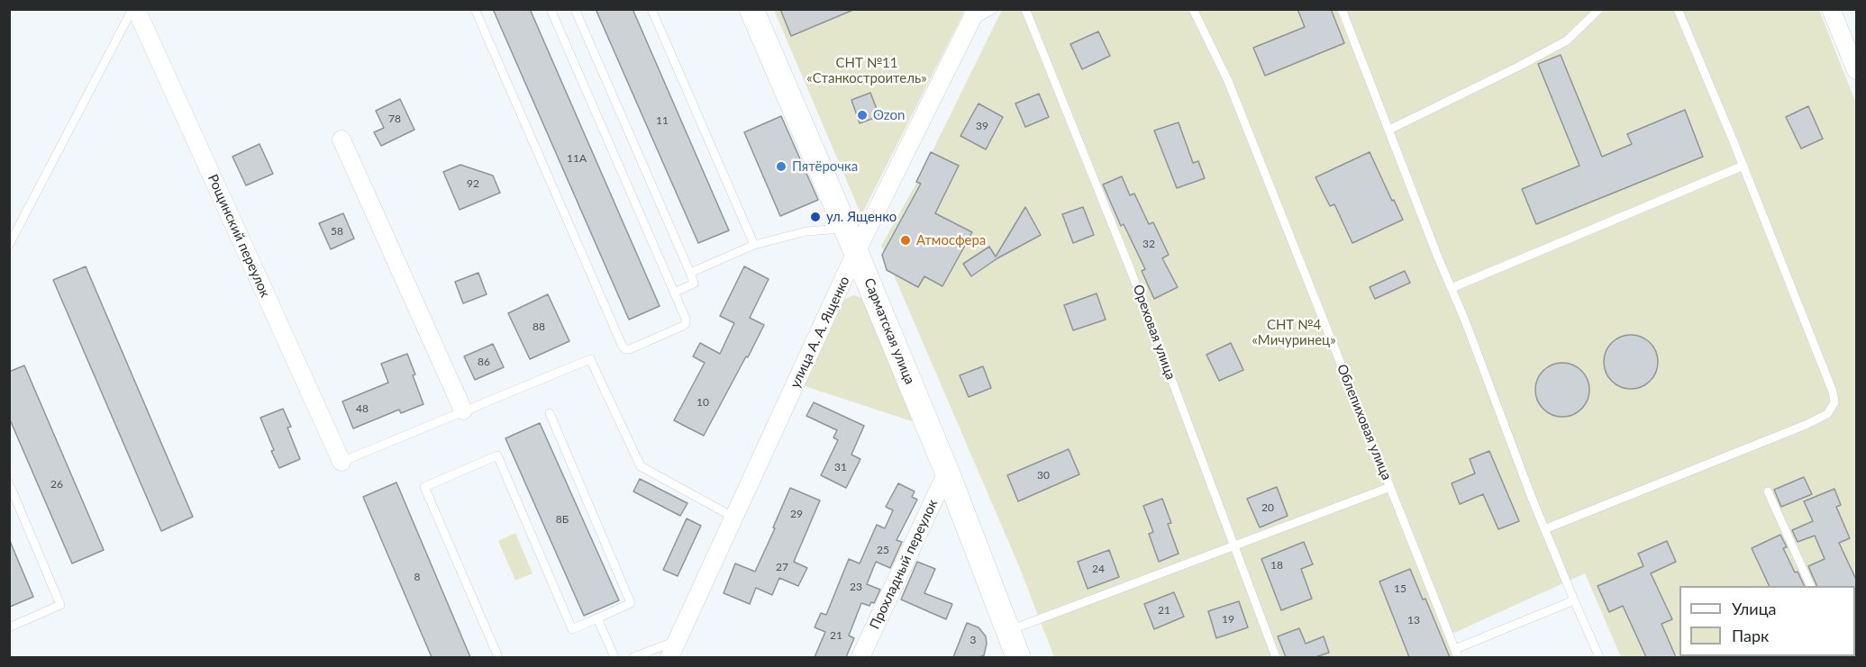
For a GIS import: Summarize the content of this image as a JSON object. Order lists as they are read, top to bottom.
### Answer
{
  "streets": {
    "main road": ["Сарматская улица"],
    "street": ["Рощинский переулок", "улица А. А. Ященко", "Прохладный переулок"],
    "lane": ["Ореховая улица", "Облепиховая улица"]
  },
  "crossings": [
    ["Сарматская улица", "улица А. А. Ященко"],
    ["Сарматская улица", "Прохладный переулок"]
  ],
  "parks": ["СНТ №11 «Станкостроитель»", "СНТ №4 «Мичуринец»"],
  "places": [
    "Ozon",
    "Пятёрочка",
    "ул. Ященко",
    "Атмосфера"
  ],
  "house_numbers": [
    "78",
    "11",
    "39",
    "11А",
    "92",
    "58",
    "32",
    "88",
    "86",
    "10",
    "48",
    "31",
    "30",
    "26",
    "20",
    "29",
    "8Б",
    "25",
    "18",
    "27",
    "24",
    "8",
    "23",
    "15",
    "21",
    "19",
    "13",
    "21",
    "3"
  ],
  "legend": ["Улица", "Парк"]
}
